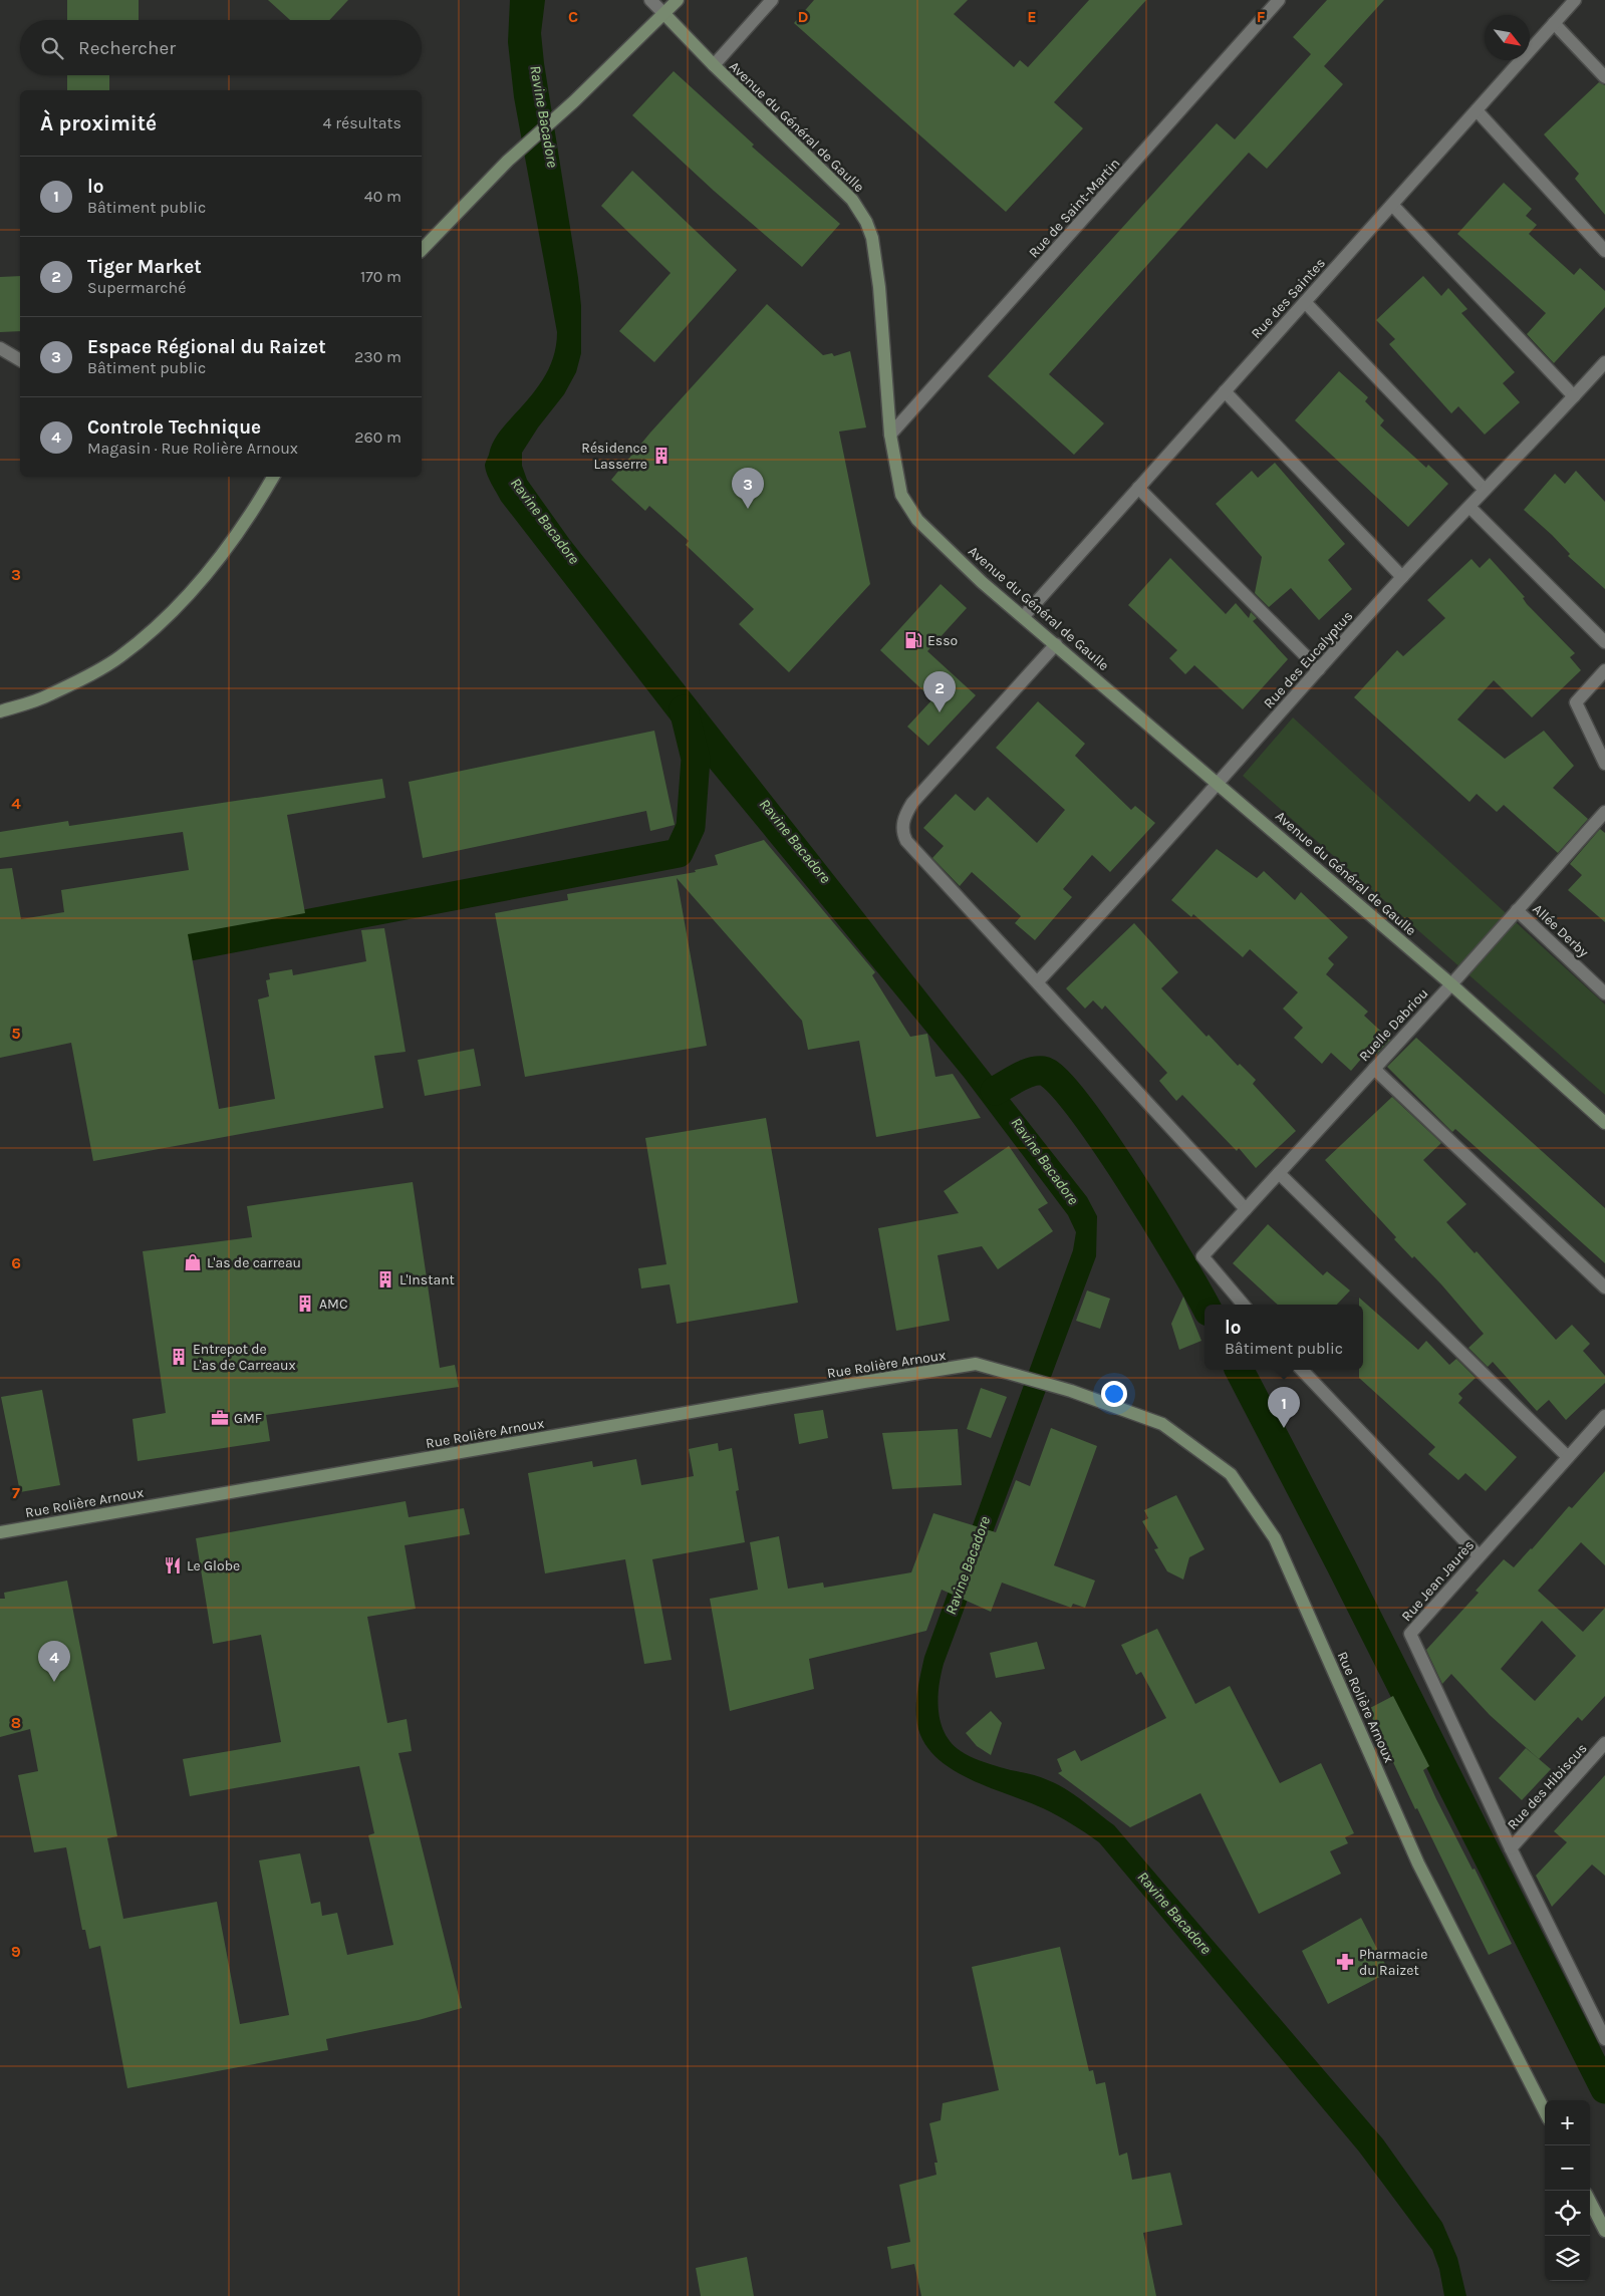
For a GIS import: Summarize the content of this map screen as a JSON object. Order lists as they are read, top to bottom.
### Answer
{
  "streets": {
    "street": [
      "Avenue du Général de Gaulle",
      "Rue de Saint-Martin",
      "Rue des Saintes",
      "Rue des Eucalyptus",
      "Allée Derby",
      "Ruelle Dabriou",
      "Rue Rolière Arnoux",
      "Rue Jean Jaurès",
      "Rue des Hibiscus"
    ]
  },
  "crossings": [
    ["Avenue du Général de Gaulle", "Rue de Saint-Martin"],
    ["Avenue du Général de Gaulle", "Rue des Saintes"],
    ["Avenue du Général de Gaulle", "Rue des Eucalyptus"],
    ["Avenue du Général de Gaulle", "Ruelle Dabriou"],
    ["Allée Derby", "Ruelle Dabriou"],
    ["Rue Jean Jaurès", "Rue des Hibiscus"]
  ],
  "water": ["Ravine Bacadore"],
  "places": {
    "building": [
      "Résidence Lasserre",
      "L'Instant",
      "AMC",
      "Entrepot de L'as de Carreaux"
    ],
    "fuel station": ["Esso"],
    "shop": ["L'as de carreau"],
    "office": ["GMF"],
    "restaurant": ["Le Globe"],
    "pharmacy": ["Pharmacie du Raizet"]
  },
  "north": "bottom right",
  "page": {
    "search": "Rechercher",
    "heading": ["À proximité", "4 résultats"],
    "list": [
      {
        "mark": "1",
        "name": "lo",
        "note": "Bâtiment public",
        "value": "40 m"
      },
      {
        "mark": "2",
        "name": "Tiger Market",
        "note": "Supermarché",
        "value": "170 m"
      },
      {
        "mark": "3",
        "name": "Espace Régional du Raizet",
        "note": "Bâtiment public",
        "value": "230 m"
      },
      {
        "mark": "4",
        "name": "Controle Technique",
        "note": "Magasin · Rue Rolière Arnoux",
        "value": "260 m"
      }
    ],
    "pins": [
      "3",
      "2",
      "1",
      "4"
    ],
    "popup": ["lo", "Bâtiment public"],
    "map_buttons": ["+", "−"]
  },
  "grid": {
    "columns": [
      "C",
      "D",
      "E",
      "F"
    ],
    "rows": [
      "3",
      "4",
      "5",
      "6",
      "7",
      "8",
      "9"
    ]
  }
}
